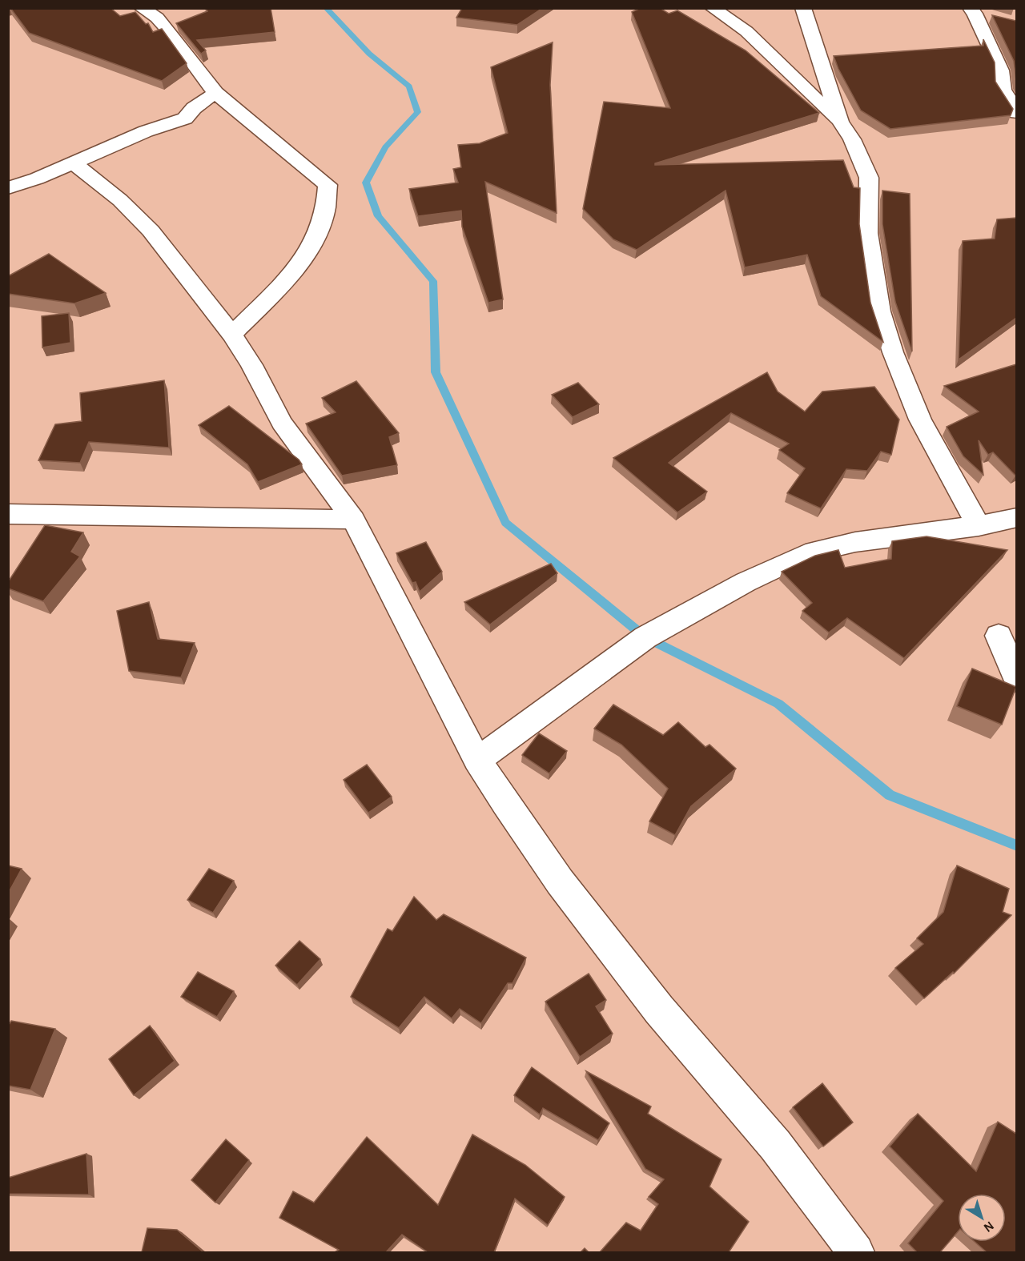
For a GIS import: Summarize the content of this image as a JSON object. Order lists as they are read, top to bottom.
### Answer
{
  "north": "bottom right"
}
